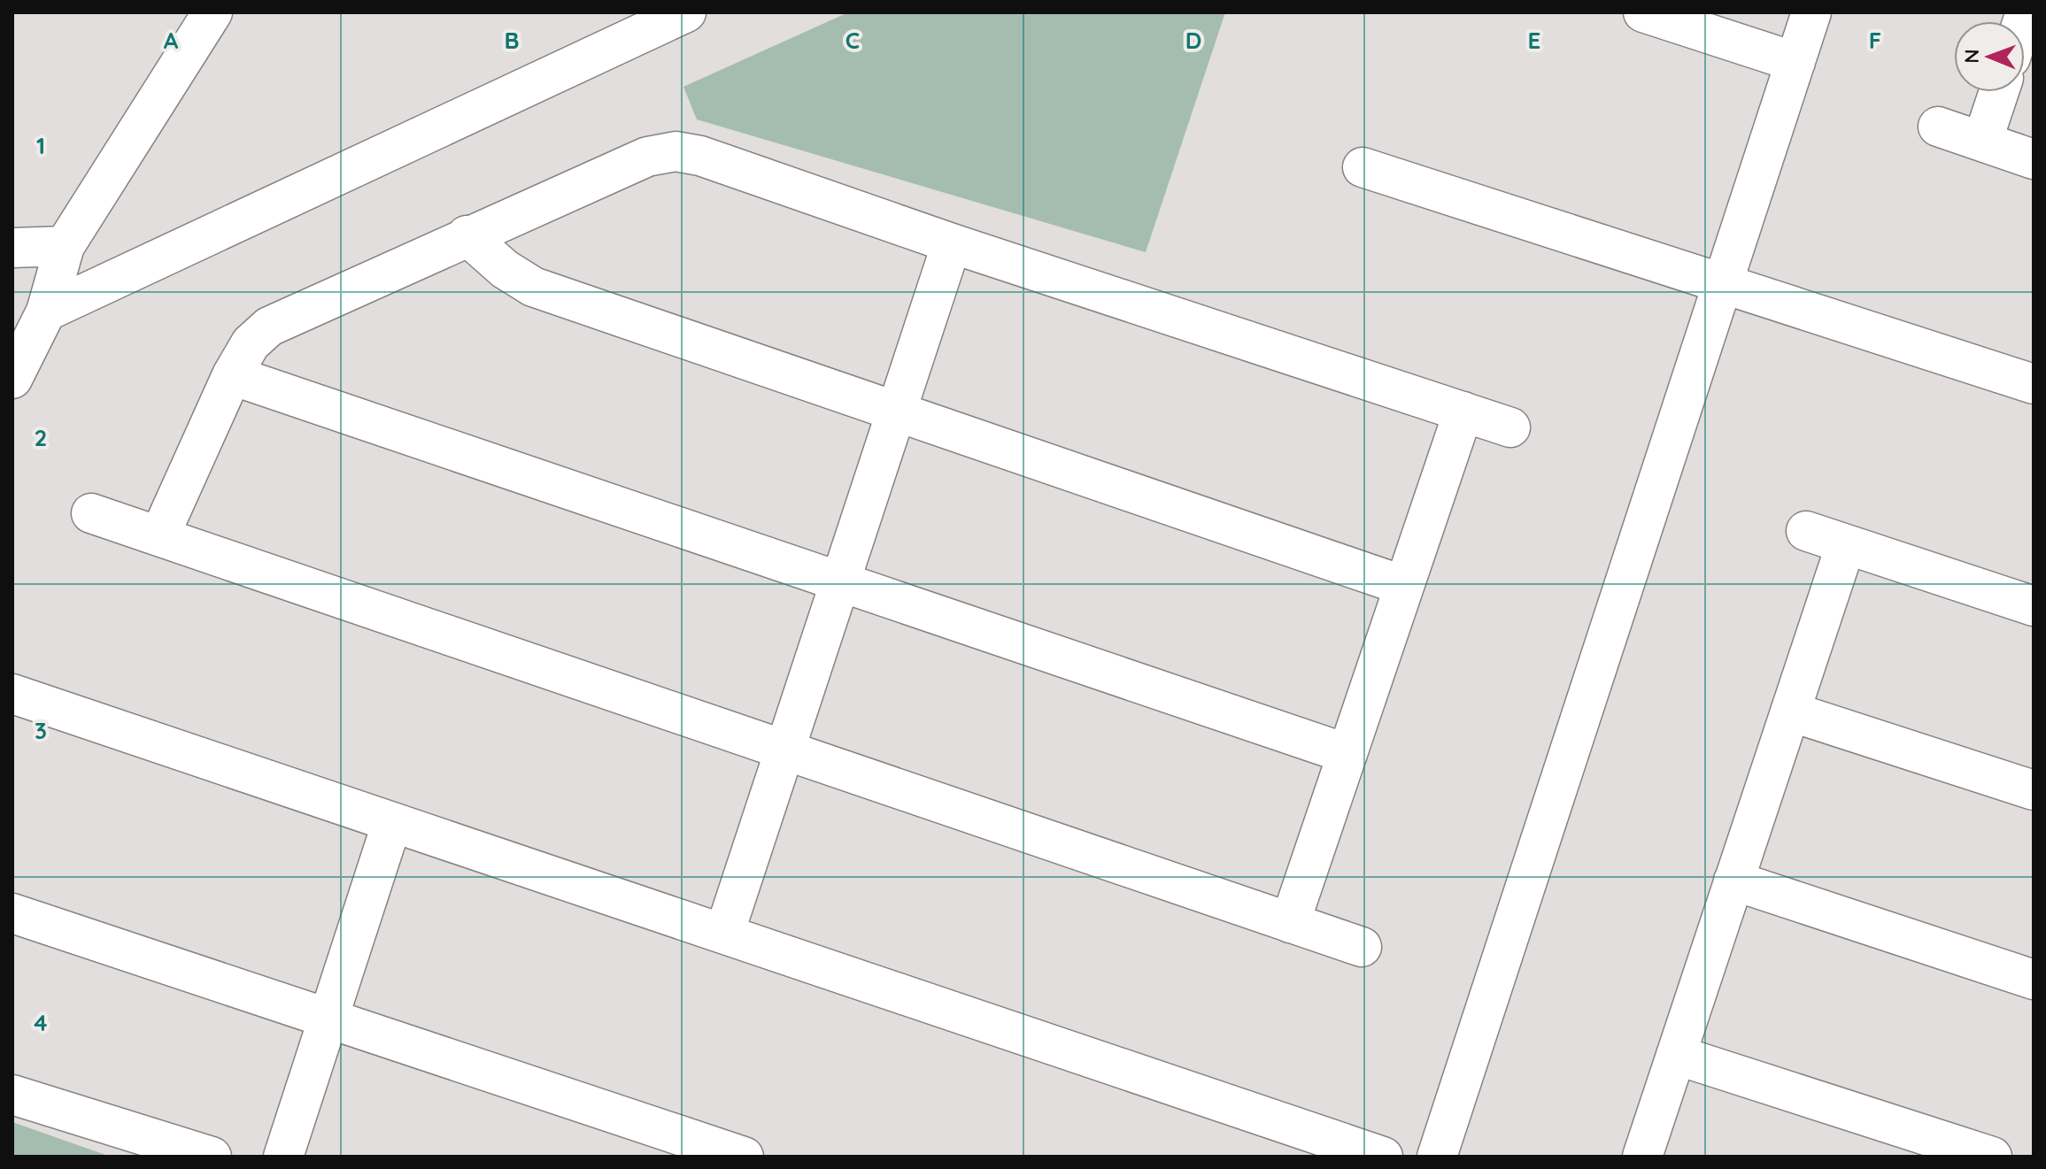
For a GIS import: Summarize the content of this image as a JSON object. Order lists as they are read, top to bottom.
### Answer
{
  "north": "left",
  "grid": {
    "columns": [
      "A",
      "B",
      "C",
      "D",
      "E",
      "F"
    ],
    "rows": [
      "1",
      "2",
      "3",
      "4"
    ]
  }
}
